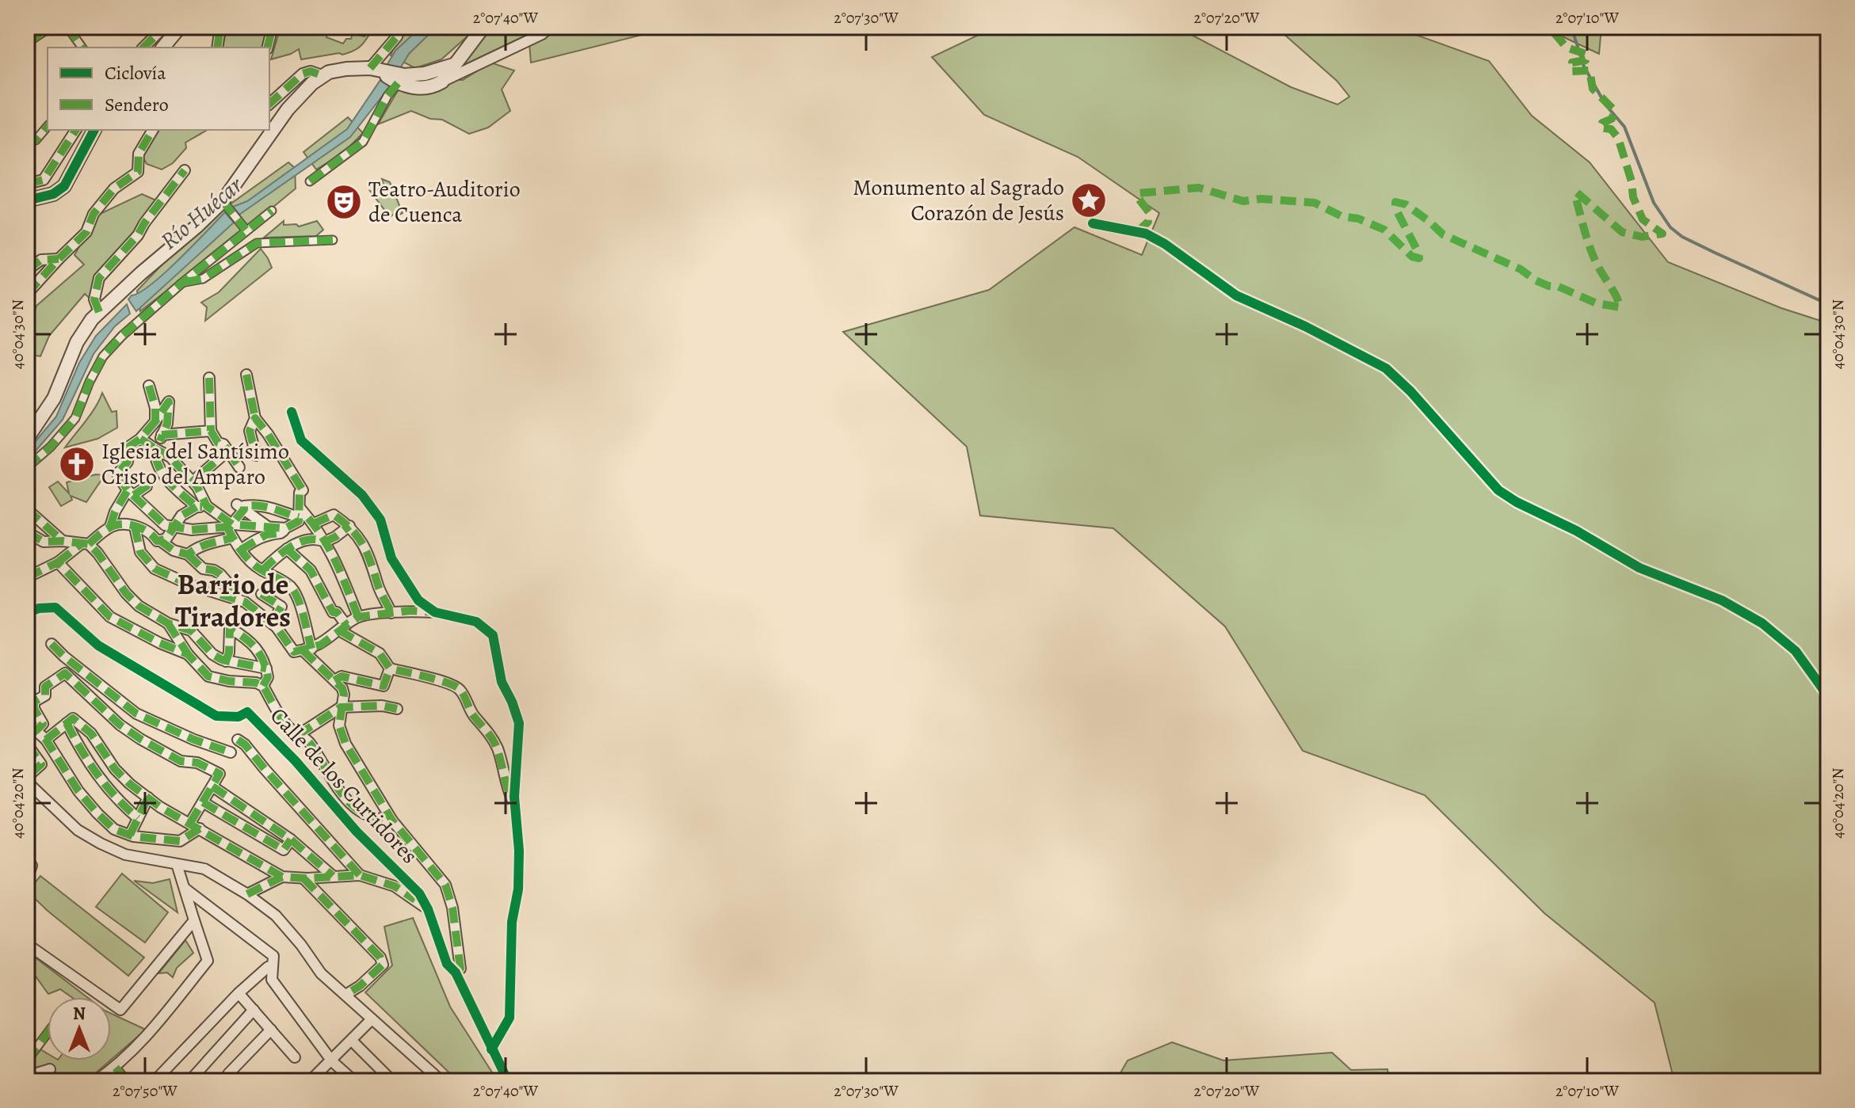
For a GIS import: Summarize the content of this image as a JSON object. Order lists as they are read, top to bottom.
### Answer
{
  "streets": {
    "street": ["Calle de los Curtidores"]
  },
  "districts": ["Barrio de Tiradores"],
  "water": ["Río Huécar"],
  "places": {
    "place": ["Monumento al Sagrado Corazón de Jesús"],
    "theatre": ["Teatro-Auditorio de Cuenca"],
    "church": ["Iglesia del Santísimo Cristo del Amparo"]
  },
  "legend": ["Ciclovía", "Sendero"],
  "north": "top",
  "coordinates": [
    "2°07'40\"W",
    "2°07'30\"W",
    "2°07'20\"W",
    "2°07'10\"W",
    "40°04'30\"N",
    "40°04'20\"N",
    "2°07'50\"W"
  ]
}
